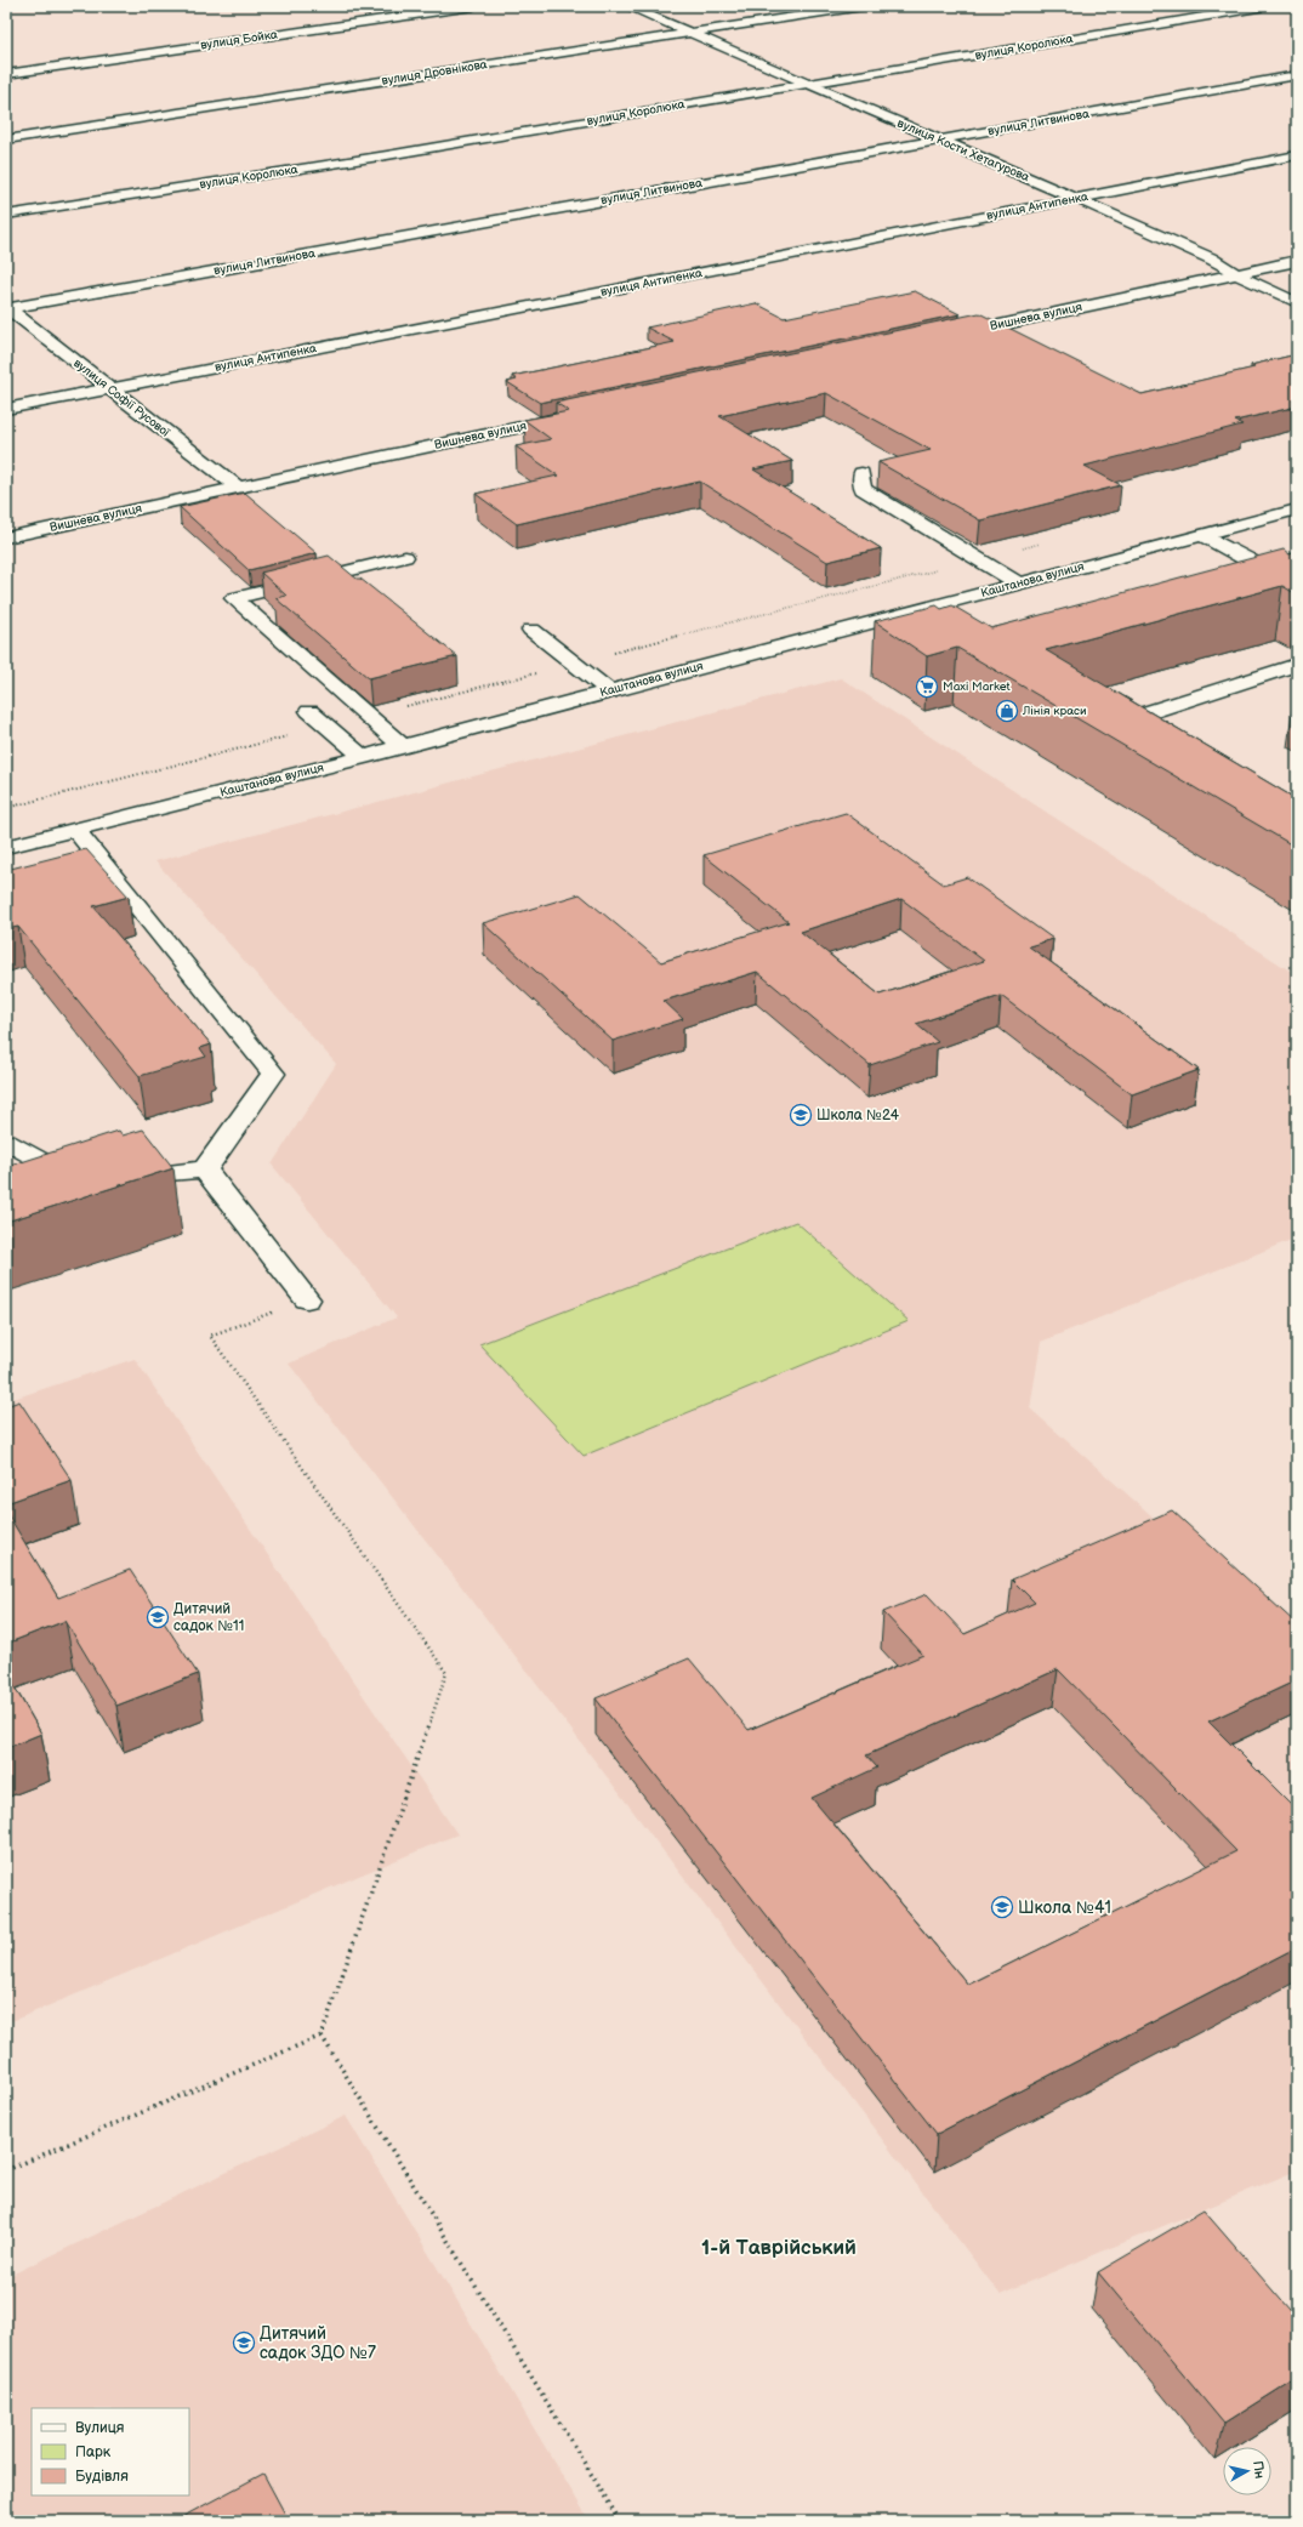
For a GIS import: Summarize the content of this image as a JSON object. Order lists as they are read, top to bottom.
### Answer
{
  "streets": {
    "street": [
      "вулиця Бойка",
      "вулиця Королюка",
      "вулиця Дровнікова",
      "вулиця Литвинова",
      "вулиця Кости Хетагурова",
      "вулиця Антипенка",
      "Вишнева вулиця",
      "вулиця Софії Русової",
      "Каштанова вулиця"
    ]
  },
  "crossings": [
    ["вулиця Королюка", "вулиця Кости Хетагурова"],
    ["вулиця Дровнікова", "вулиця Кости Хетагурова"],
    ["вулиця Литвинова", "вулиця Кости Хетагурова"],
    ["вулиця Литвинова", "вулиця Софії Русової"],
    ["вулиця Кости Хетагурова", "вулиця Антипенка"],
    ["вулиця Кости Хетагурова", "Вишнева вулиця"],
    ["вулиця Антипенка", "вулиця Софії Русової"],
    ["Вишнева вулиця", "вулиця Софії Русової"]
  ],
  "districts": ["1-й Таврійський"],
  "places": {
    "supermarket": ["Maxi Market"],
    "shop": ["Лінія краси"],
    "school or university": [
      "Школа №24",
      "Дитячий садок №11",
      "Школа №41",
      "Дитячий садок ЗДО №7"
    ]
  },
  "legend": ["Вулиця", "Парк", "Будівля"],
  "north": "right"
}
